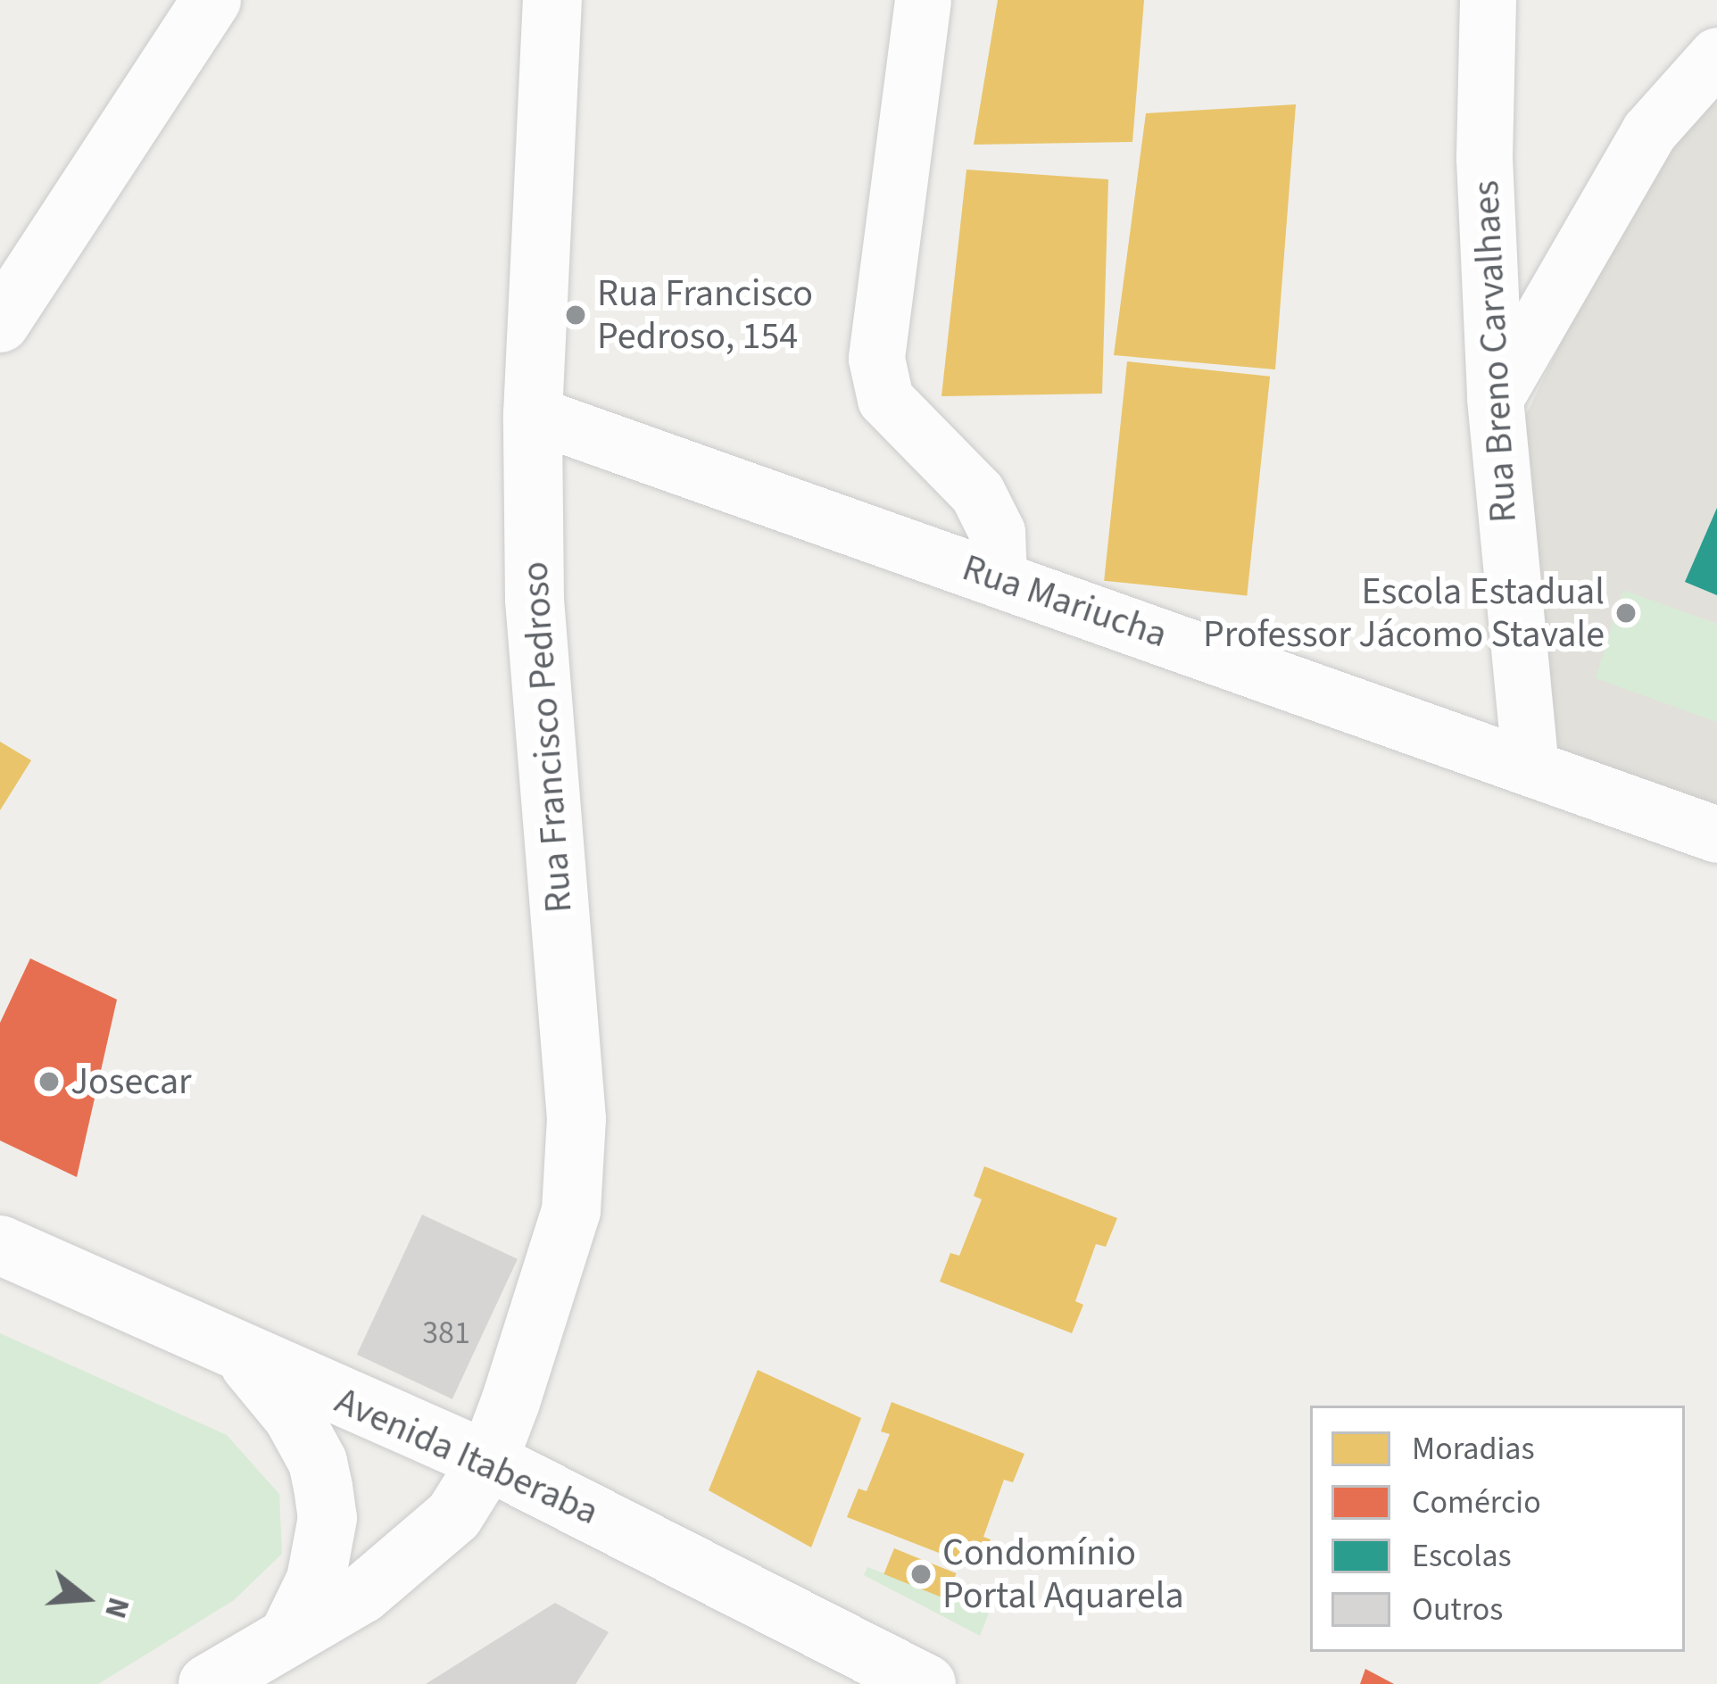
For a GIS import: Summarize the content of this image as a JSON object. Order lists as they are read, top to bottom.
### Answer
{
  "streets": {
    "street": [
      "Rua Breno Carvalhaes",
      "Rua Mariucha",
      "Rua Francisco Pedroso",
      "Avenida Itaberaba"
    ]
  },
  "crossings": [
    ["Rua Breno Carvalhaes", "Rua Mariucha"],
    ["Rua Mariucha", "Rua Francisco Pedroso"],
    ["Rua Francisco Pedroso", "Avenida Itaberaba"]
  ],
  "places": [
    "Rua Francisco Pedroso, 154",
    "Escola Estadual Professor Jácomo Stavale",
    "Josecar",
    "Condomínio Portal Aquarela"
  ],
  "house_numbers": ["381"],
  "legend": [
    "Moradias",
    "Comércio",
    "Escolas",
    "Outros"
  ],
  "north": "right"
}
